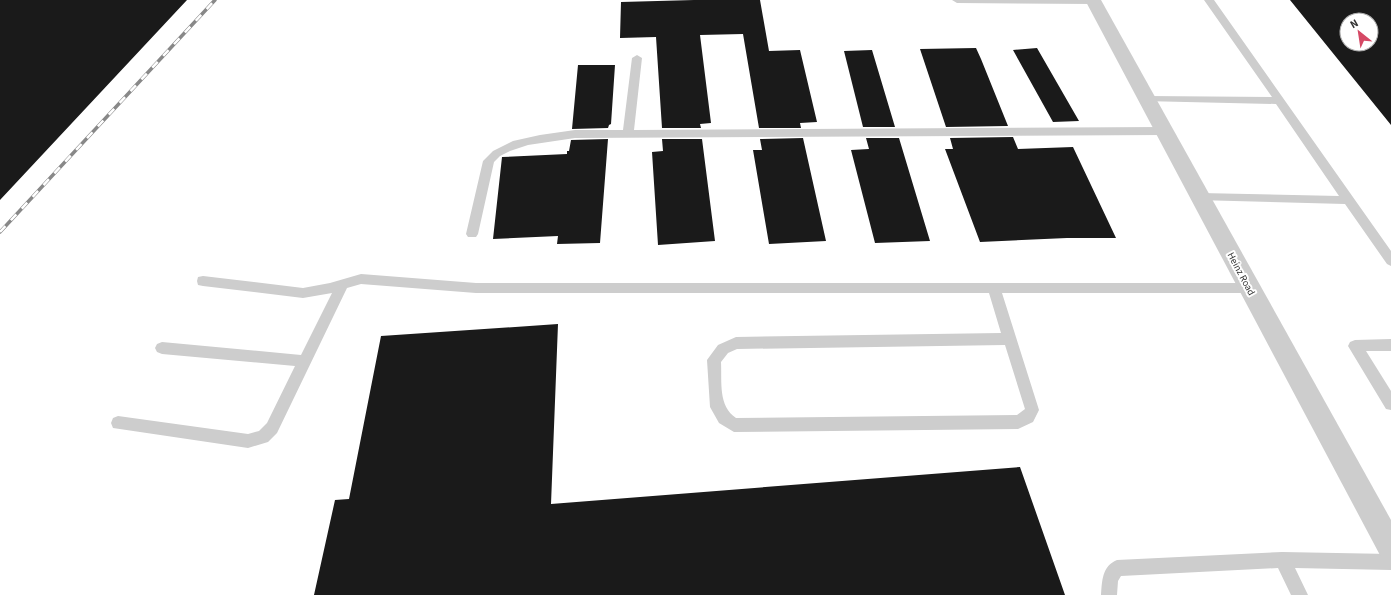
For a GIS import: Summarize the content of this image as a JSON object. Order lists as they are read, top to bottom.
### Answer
{
  "streets": {
    "street": ["Heinz Road"]
  },
  "north": "top left"
}
